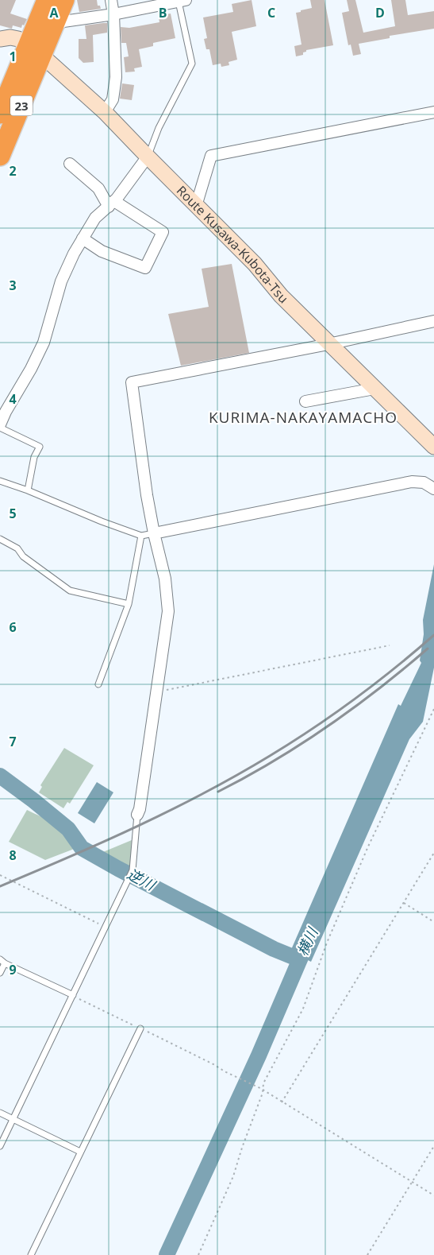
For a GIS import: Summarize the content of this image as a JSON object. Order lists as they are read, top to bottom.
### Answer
{
  "streets": {
    "highway": ["23"],
    "main road": ["Route Kusawa-Kubota-Tsu"]
  },
  "crossings": [
    ["23", "Route Kusawa-Kubota-Tsu"]
  ],
  "districts": ["KURIMA-NAKAYAMACHO"],
  "water": ["逆川", "横川"],
  "grid": {
    "columns": [
      "A",
      "B",
      "C",
      "D"
    ],
    "rows": [
      "1",
      "2",
      "3",
      "4",
      "5",
      "6",
      "7",
      "8",
      "9"
    ]
  }
}
